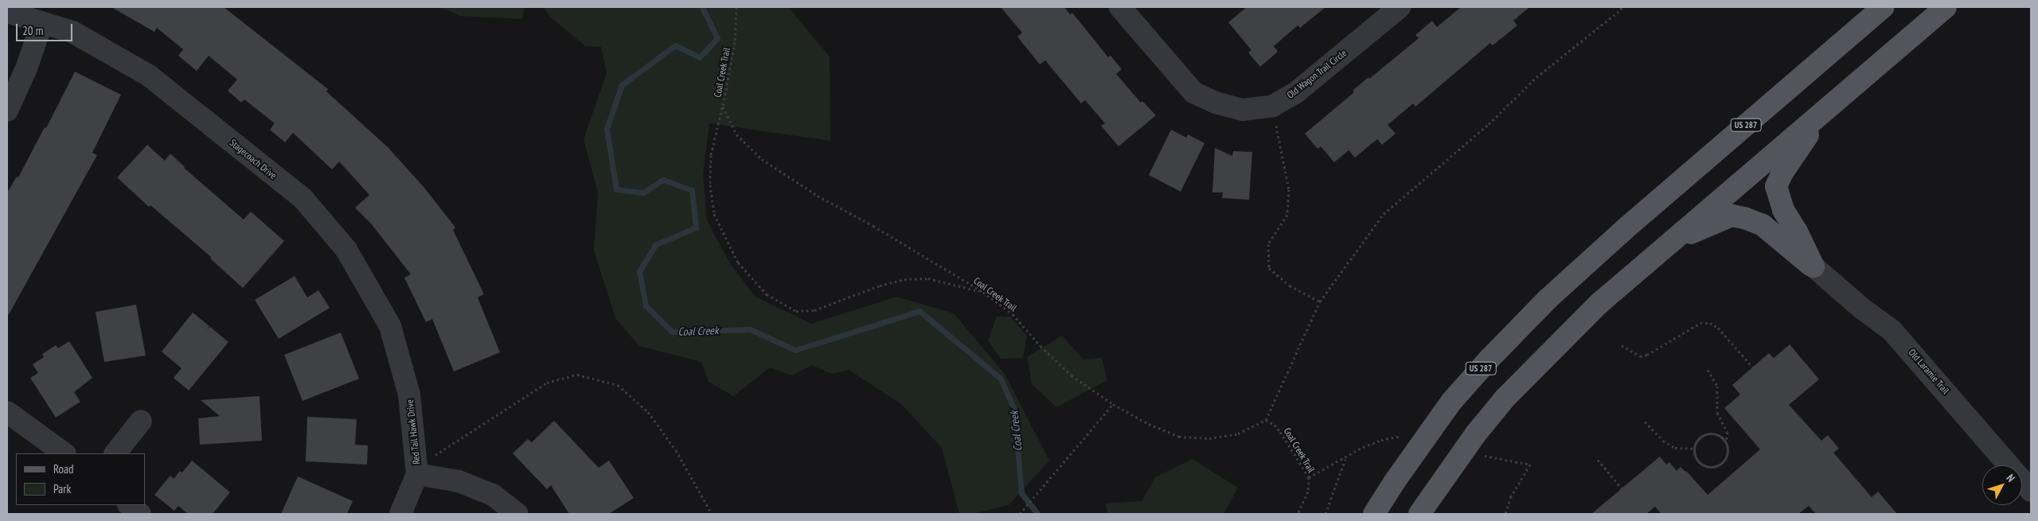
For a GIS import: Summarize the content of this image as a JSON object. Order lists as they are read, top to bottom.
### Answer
{
  "streets": {
    "main road": ["US 287"],
    "street": [
      "Old Wagon Trail Circle",
      "Stagecoach Drive",
      "Old Laramie Trail",
      "Red Tail Hawk Drive"
    ],
    "path": ["Coal Creek Trail"]
  },
  "crossings": [
    ["Stagecoach Drive", "Red Tail Hawk Drive"]
  ],
  "water": ["Coal Creek"],
  "legend": ["Road", "Park"],
  "scale_bar": "20 m",
  "north": "top right"
}
